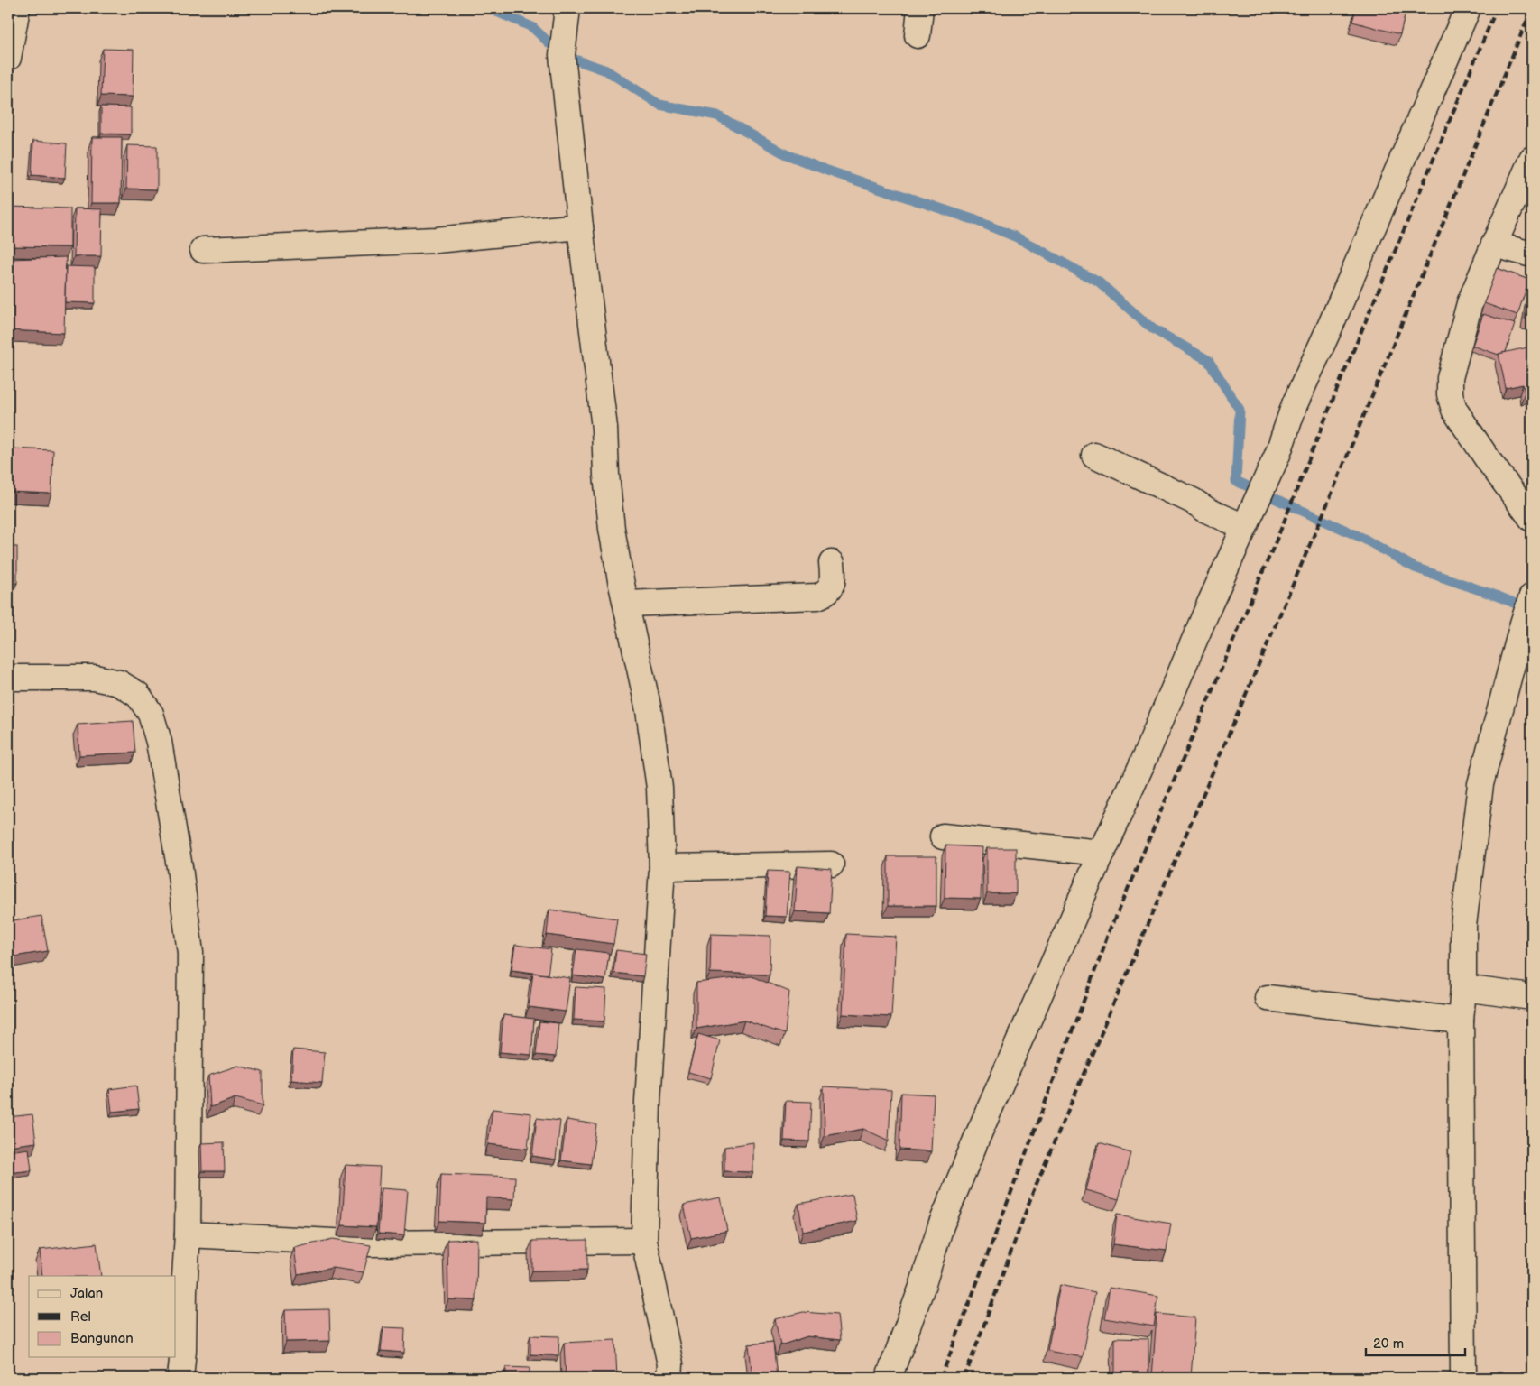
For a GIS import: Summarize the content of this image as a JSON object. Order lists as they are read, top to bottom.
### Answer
{
  "legend": ["Jalan", "Rel", "Bangunan"],
  "scale_bar": "20 m"
}
